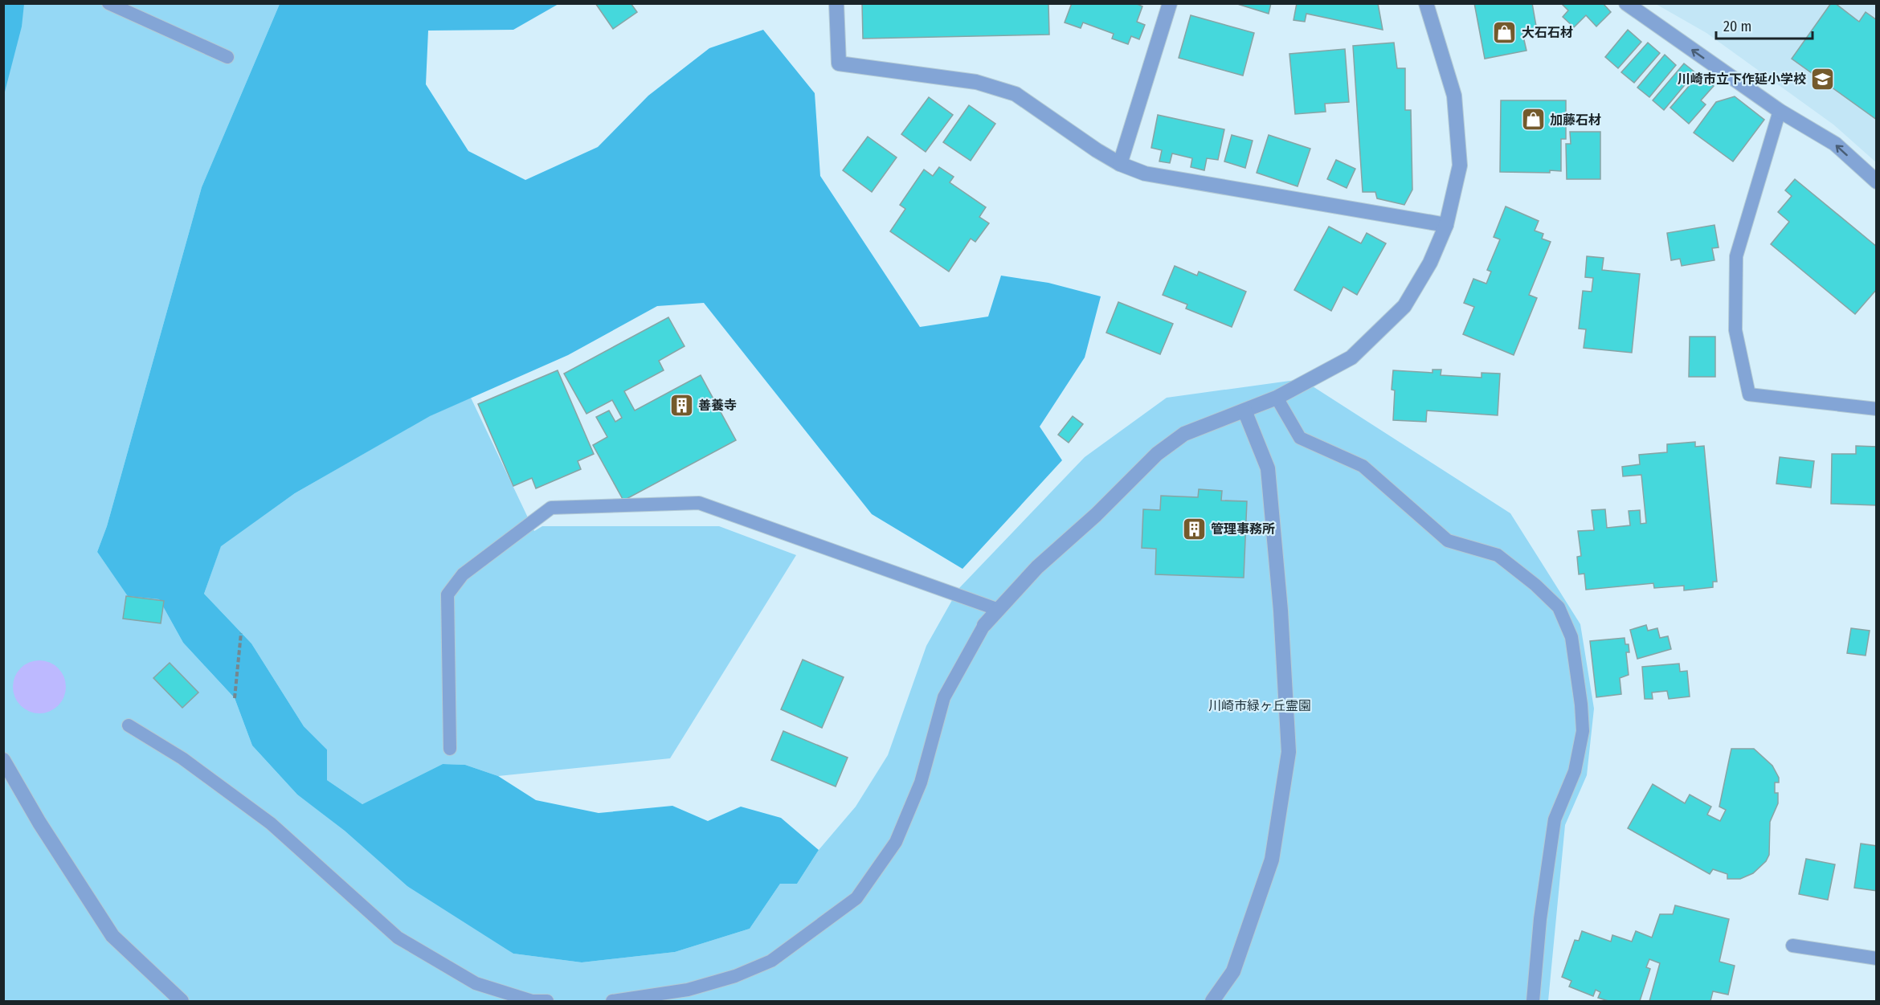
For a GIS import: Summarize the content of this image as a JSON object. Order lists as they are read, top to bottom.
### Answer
{
  "parks": ["川崎市緑ヶ丘霊園"],
  "places": {
    "shop": ["大石石材", "加藤石材"],
    "school or university": ["川崎市立下作延小学校"],
    "building": ["善養寺", "管理事務所"]
  },
  "scale_bar": "20 m"
}
